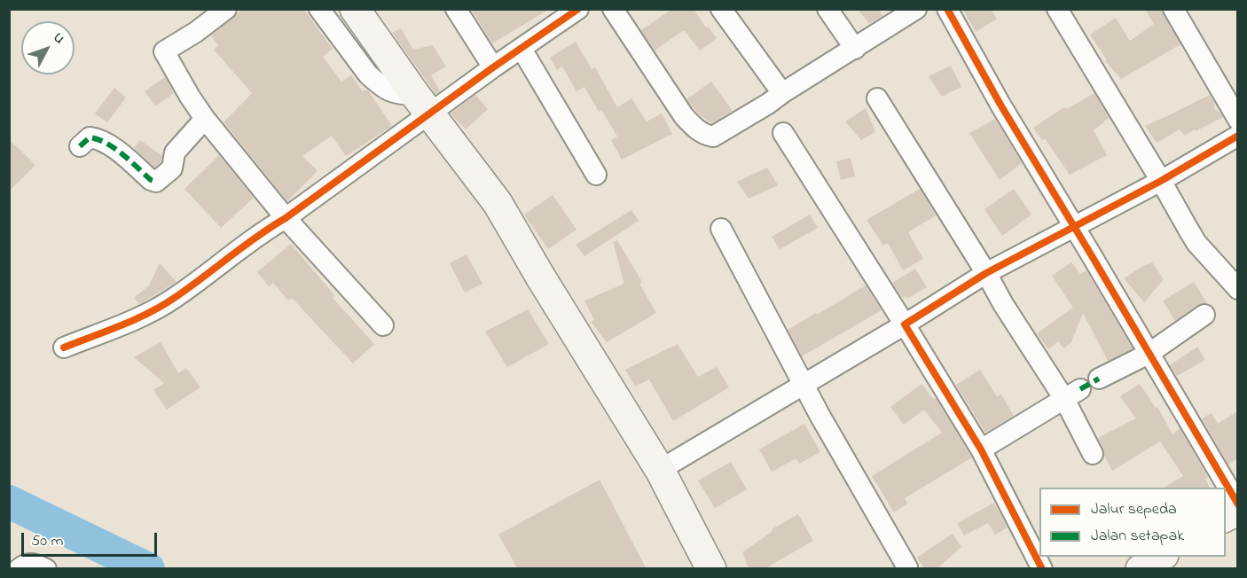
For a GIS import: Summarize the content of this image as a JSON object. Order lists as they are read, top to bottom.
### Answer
{
  "legend": ["Jalur sepeda", "Jalan setapak"],
  "scale_bar": "50 m",
  "north": "top right"
}
